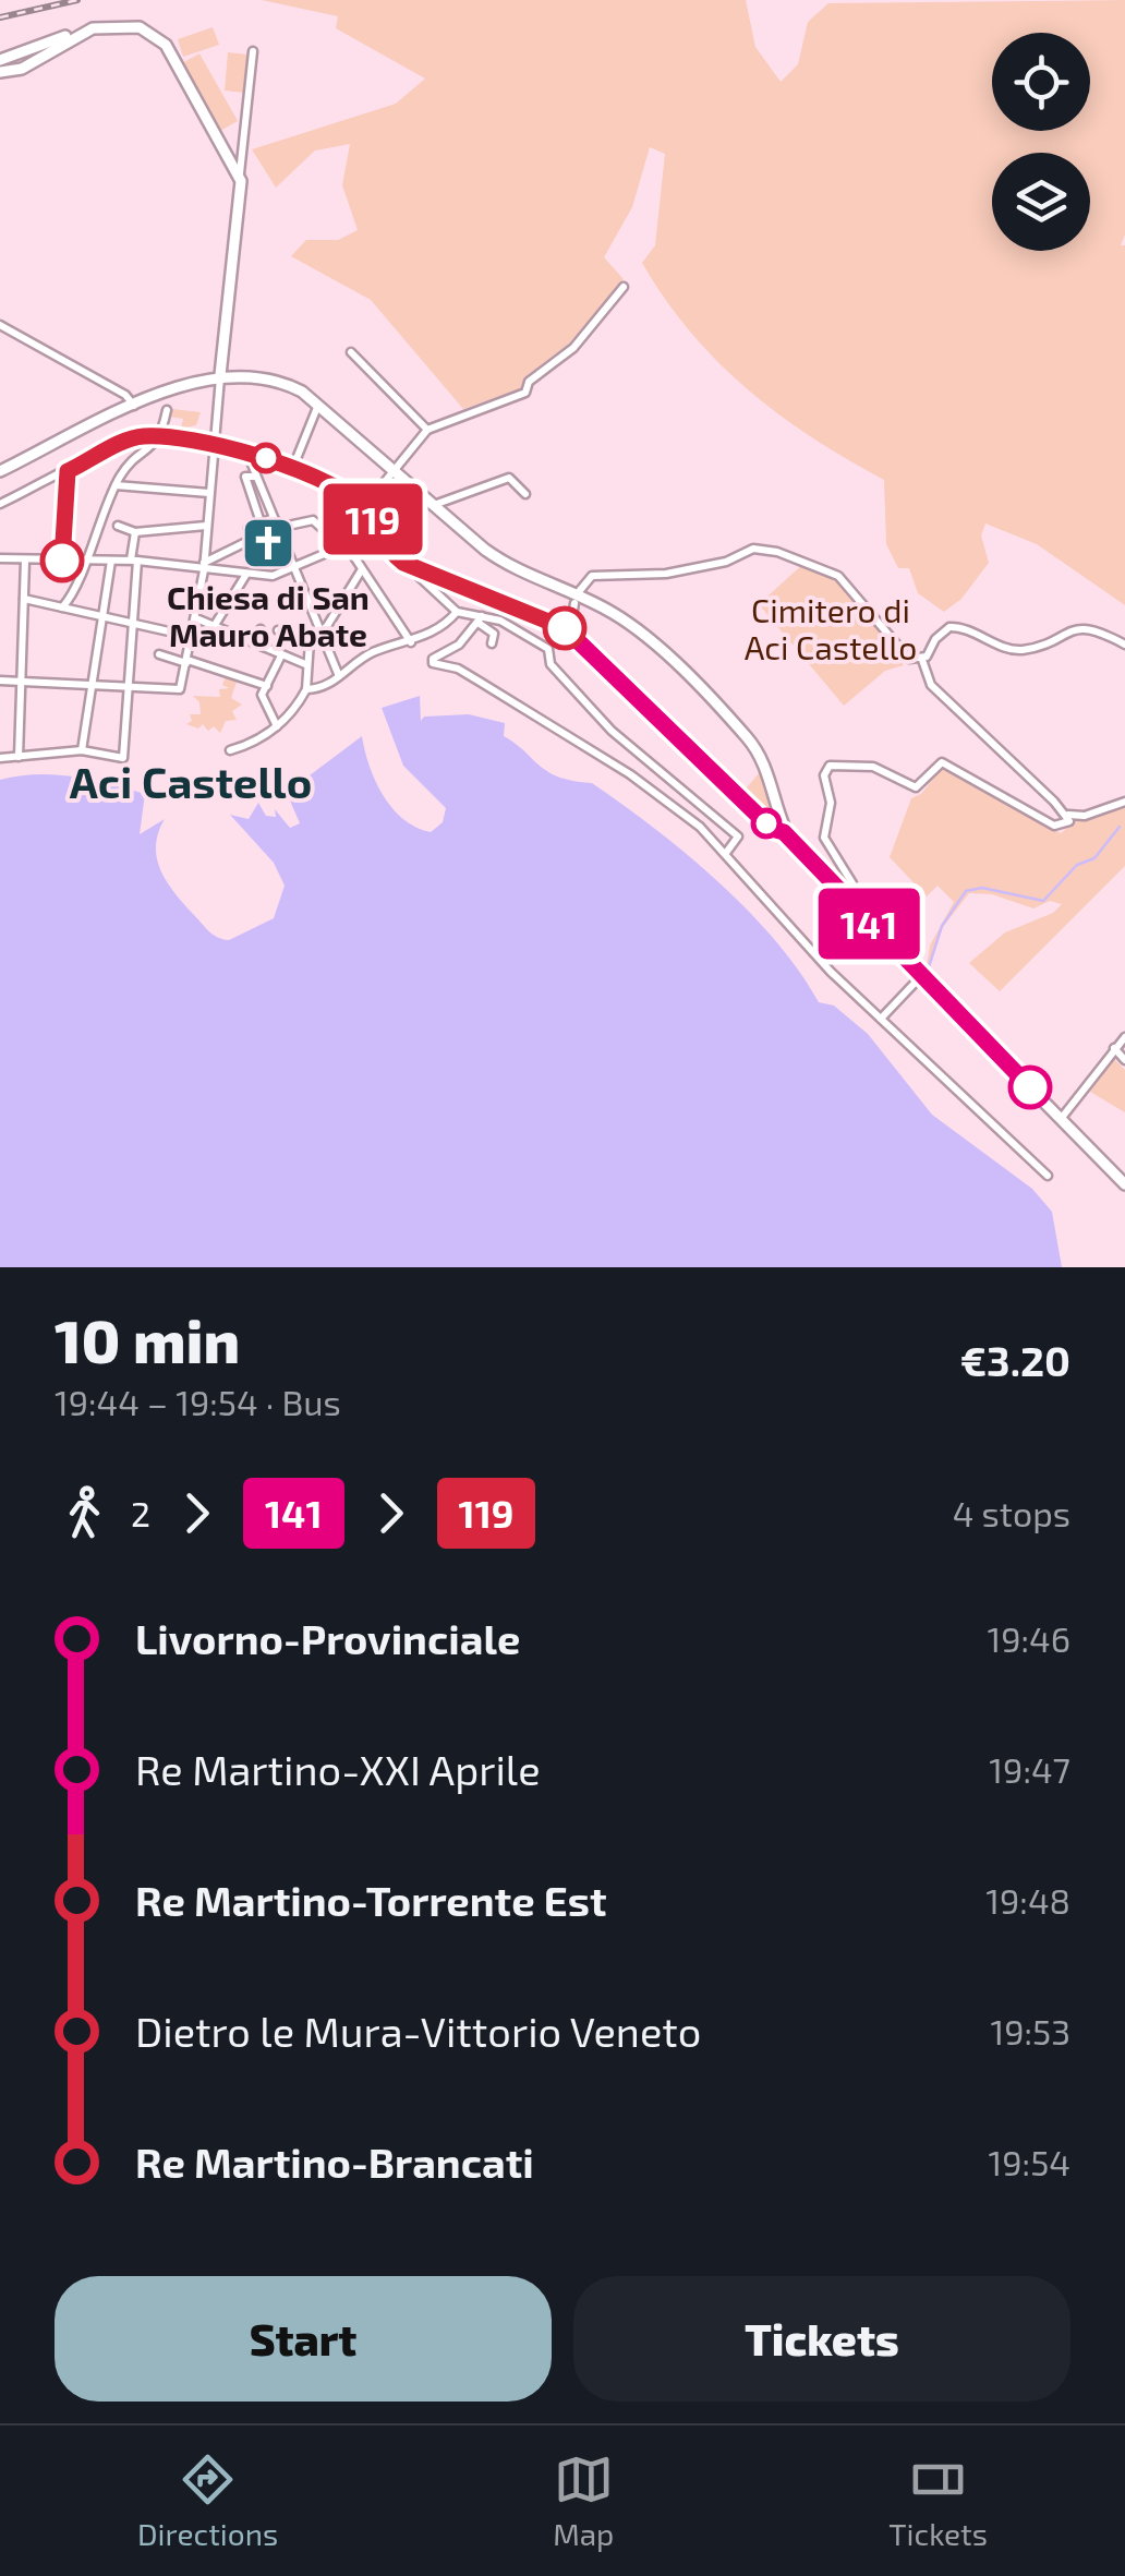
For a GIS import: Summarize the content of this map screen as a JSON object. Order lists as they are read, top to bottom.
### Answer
{
  "districts": ["Aci Castello"],
  "parks": ["Cimitero di Aci Castello"],
  "places": {
    "church": ["Chiesa di San Mauro Abate"]
  },
  "lines": ["bus line 119", "bus line 141"],
  "page": {
    "on_map": ["141", "119"],
    "heading": ["10 min", "19:44 – 19:54 · Bus", "€3.20"],
    "legs": [
      "2",
      "141",
      "119",
      "4 stops"
    ],
    "list": [
      {
        "name": "Livorno-Provinciale",
        "value": "19:46"
      },
      {
        "name": "Re Martino-XXI Aprile",
        "value": "19:47"
      },
      {
        "name": "Re Martino-Torrente Est",
        "value": "19:48"
      },
      {
        "name": "Dietro le Mura-Vittorio Veneto",
        "value": "19:53"
      },
      {
        "name": "Re Martino-Brancati",
        "value": "19:54"
      }
    ],
    "buttons": ["Start", "Tickets"],
    "tabs": ["Directions", "Map", "Tickets"]
  }
}
